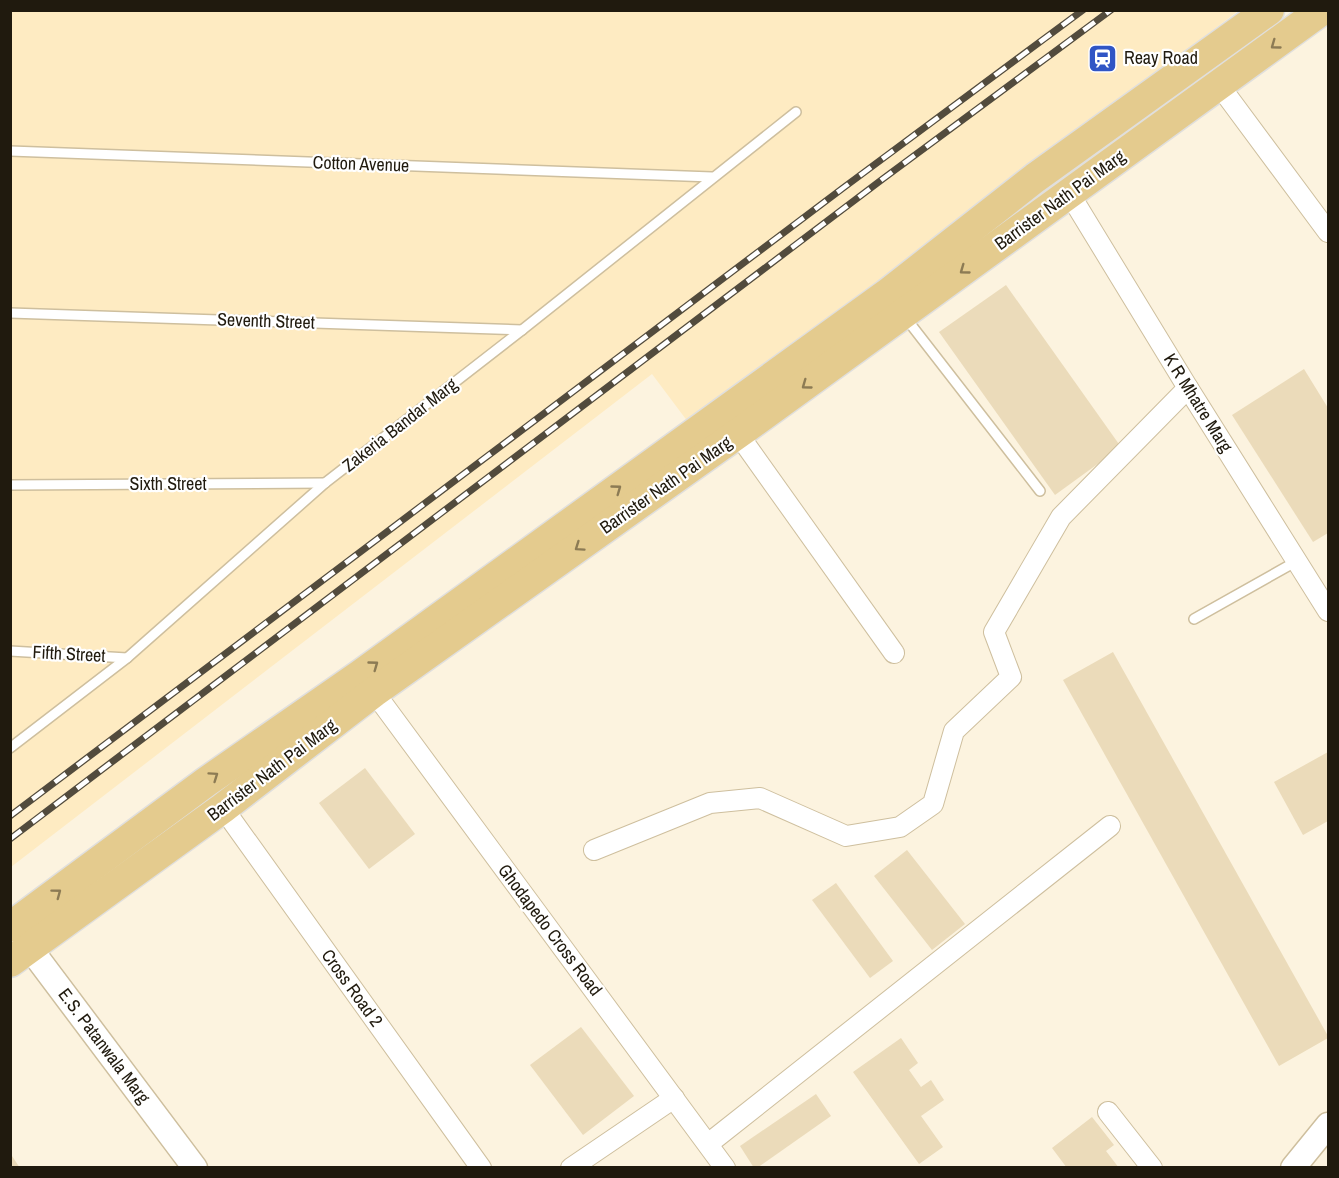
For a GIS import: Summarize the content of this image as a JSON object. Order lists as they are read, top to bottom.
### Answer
{
  "streets": {
    "main road": ["Barrister Nath Pai Marg"],
    "street": [
      "K R Mhatre Marg",
      "Ghodapedo Cross Road",
      "Cross Road 2",
      "E.S. Patanwala Marg"
    ],
    "lane": [
      "Cotton Avenue",
      "Seventh Street",
      "Zakeria Bandar Marg",
      "Sixth Street",
      "Fifth Street"
    ]
  },
  "crossings": [
    ["Cotton Avenue", "Zakeria Bandar Marg"],
    ["Barrister Nath Pai Marg", "K R Mhatre Marg"],
    ["Barrister Nath Pai Marg", "Ghodapedo Cross Road"],
    ["Barrister Nath Pai Marg", "Cross Road 2"],
    ["Barrister Nath Pai Marg", "E.S. Patanwala Marg"],
    ["Seventh Street", "Zakeria Bandar Marg"],
    ["Zakeria Bandar Marg", "Sixth Street"],
    ["Zakeria Bandar Marg", "Fifth Street"]
  ],
  "places": {
    "station": ["Reay Road"]
  }
}
